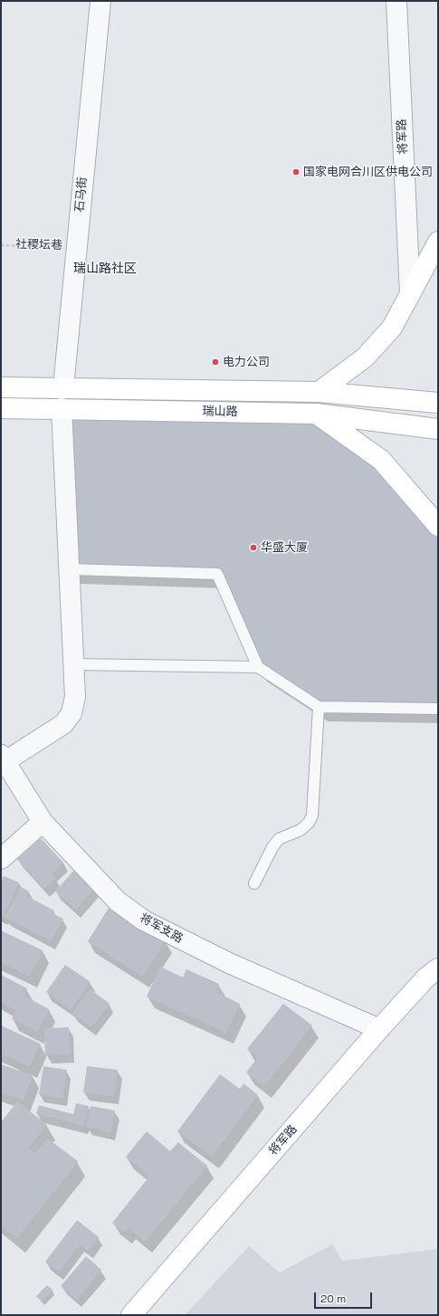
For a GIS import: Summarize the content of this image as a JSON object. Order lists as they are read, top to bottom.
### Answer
{
  "streets": {
    "main road": ["将军路", "瑞山路"],
    "street": ["石马街", "将军支路"],
    "path": ["社稷坛巷"]
  },
  "crossings": [
    ["将军路", "将军支路"],
    ["石马街", "社稷坛巷"],
    ["石马街", "瑞山路"]
  ],
  "districts": ["瑞山路社区"],
  "places": ["国家电网合川区供电公司", "电力公司", "华盛大厦"],
  "scale_bar": "20 m"
}
